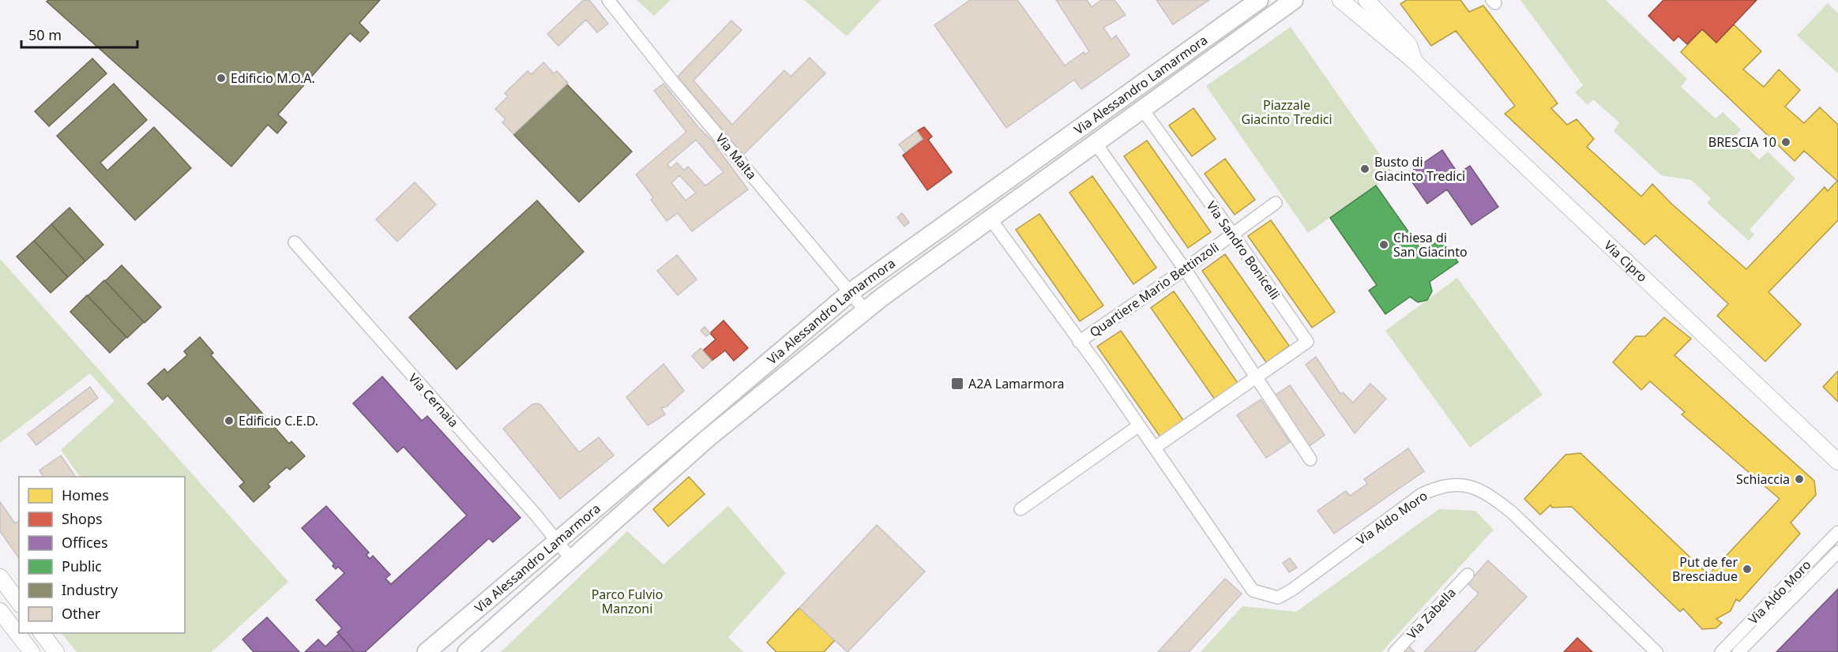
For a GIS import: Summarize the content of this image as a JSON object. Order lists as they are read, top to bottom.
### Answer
{
  "streets": {
    "main road": ["Via Alessandro Lamarmora"],
    "street": [
      "Via Malta",
      "Via Sandro Bonicelli",
      "Via Cipro",
      "Quartiere Mario Bettinzoli",
      "Via Cernaia",
      "Via Aldo Moro",
      "Via Zabella"
    ]
  },
  "crossings": [
    ["Via Alessandro Lamarmora", "Via Malta"],
    ["Via Alessandro Lamarmora", "Via Sandro Bonicelli"],
    ["Via Alessandro Lamarmora", "Quartiere Mario Bettinzoli"],
    ["Via Alessandro Lamarmora", "Via Cernaia"],
    ["Via Sandro Bonicelli", "Quartiere Mario Bettinzoli"],
    ["Quartiere Mario Bettinzoli", "Via Aldo Moro"]
  ],
  "parks": ["Piazzale Giacinto Tredici", "Parco Fulvio Manzoni"],
  "places": {
    "other": [
      "Edificio M.O.A.",
      "BRESCIA 10",
      "Busto di Giacinto Tredici",
      "Chiesa di San Giacinto",
      "Edificio C.E.D.",
      "Schiaccia",
      "Put de fer Bresciadue"
    ],
    "transit": ["A2A Lamarmora"]
  },
  "legend": [
    "Homes",
    "Shops",
    "Offices",
    "Public",
    "Industry",
    "Other"
  ],
  "scale_bar": "50 m"
}
